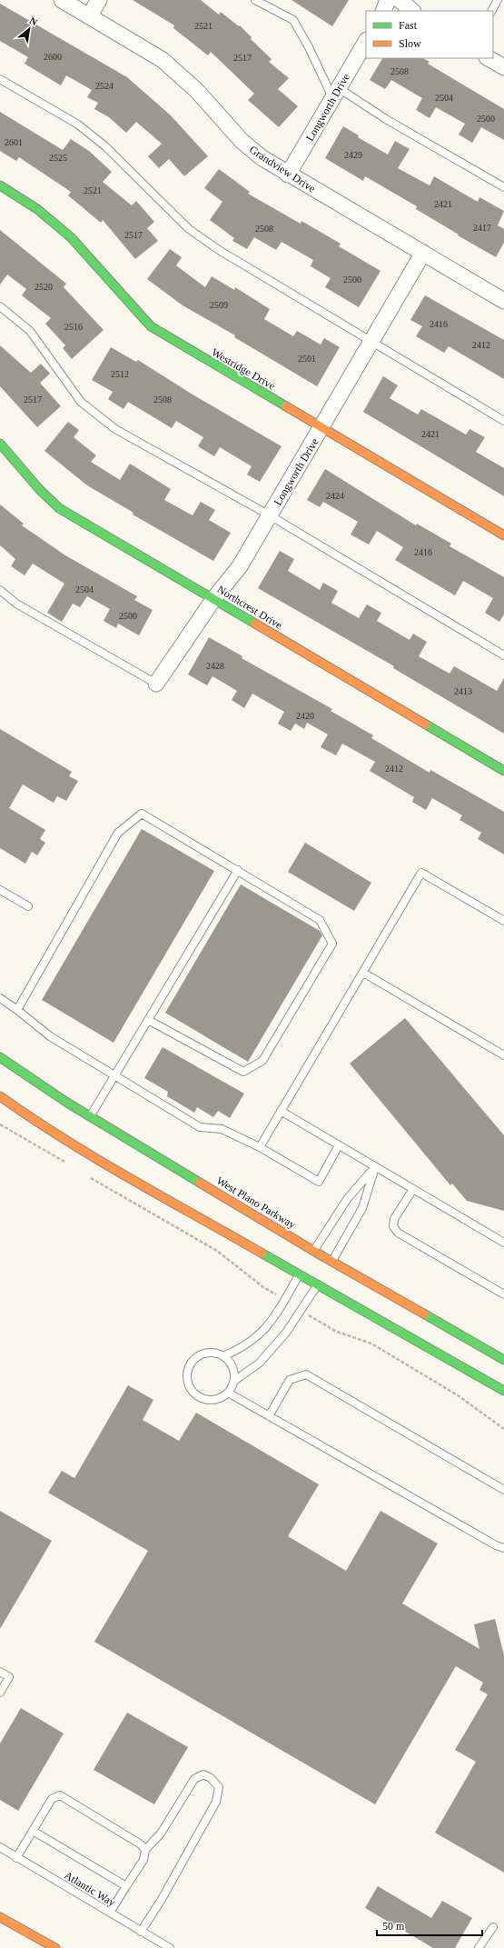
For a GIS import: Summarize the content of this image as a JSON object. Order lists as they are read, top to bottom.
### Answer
{
  "streets": {
    "main road": ["Westridge Drive", "Northcrest Drive", "West Plano Parkway"],
    "street": ["Longworth Drive", "Grandview Drive"],
    "lane": ["Atlantic Way"]
  },
  "crossings": [
    ["Longworth Drive", "Grandview Drive"],
    ["Longworth Drive", "Westridge Drive"],
    ["Longworth Drive", "Northcrest Drive"]
  ],
  "house_numbers": [
    "2521",
    "2600",
    "2517",
    "2508",
    "2524",
    "2504",
    "2500",
    "2601",
    "2429",
    "2525",
    "2521",
    "2421",
    "2417",
    "2508",
    "2517",
    "2500",
    "2520",
    "2509",
    "2416",
    "2516",
    "2412",
    "2501",
    "2512",
    "2517",
    "2508",
    "2421",
    "2424",
    "2416",
    "2504",
    "2500",
    "2428",
    "2413",
    "2420",
    "2412"
  ],
  "legend": ["Fast", "Slow"],
  "scale_bar": "50 m",
  "north": "top right"
}
